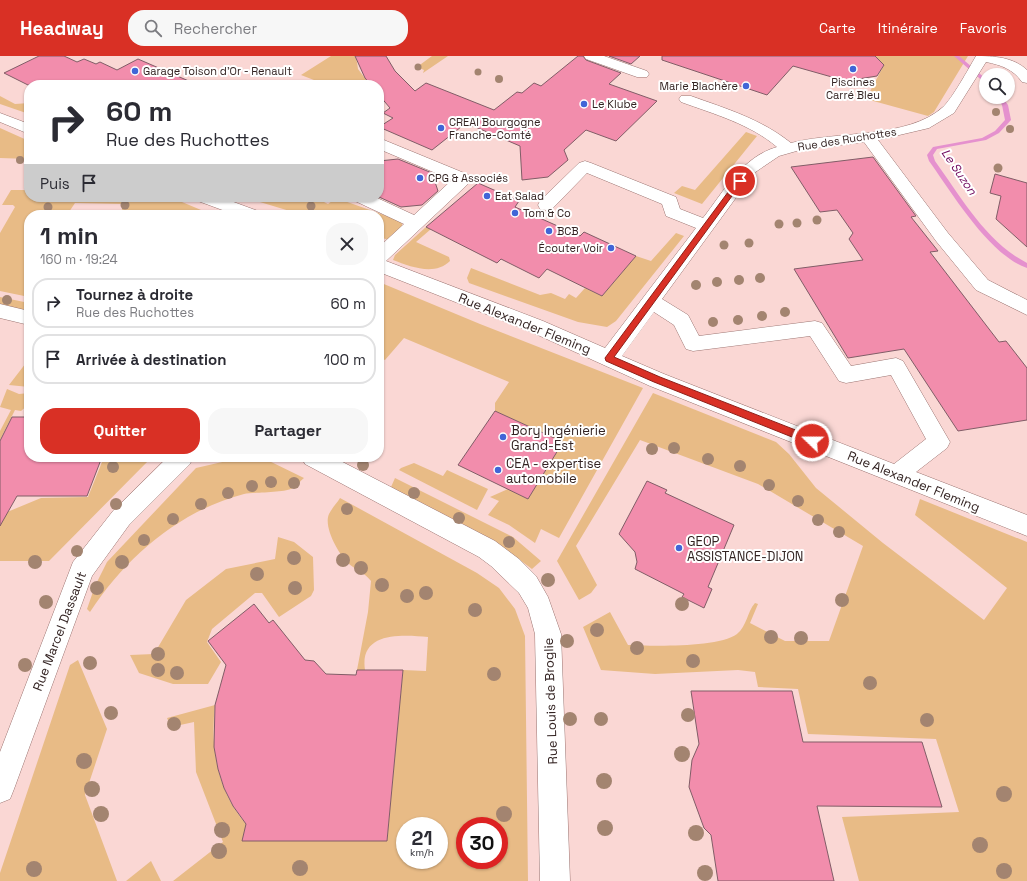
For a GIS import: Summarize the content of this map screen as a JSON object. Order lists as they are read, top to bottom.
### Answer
{
  "streets": {
    "street": [
      "Rue des Ruchottes",
      "Rue Alexander Fleming",
      "Rue Marcel Dassault",
      "Rue Louis de Broglie"
    ]
  },
  "crossings": [
    ["Rue des Ruchottes", "Rue Alexander Fleming"]
  ],
  "water": ["Le Suzon"],
  "places": [
    "Piscines Carré Bleu",
    "Garage Toison d'Or - Renault",
    "Marie Blachère",
    "Le Klube",
    "CREAI Bourgogne Franche-Comté",
    "CPG & Associés",
    "Eat Salad",
    "Tom & Co",
    "BCB",
    "Écouter Voir",
    "Bory Ingénierie Grand-Est",
    "CEA - expertise automobile",
    "GEOP ASSISTANCE-DIJON"
  ],
  "page": {
    "header": "Headway",
    "search": "Rechercher",
    "nav": ["Carte", "Itinéraire", "Favoris"],
    "turn": ["60 m", "Rue des Ruchottes"],
    "then": "Puis",
    "heading": ["1 min", "160 m · 19:24"],
    "list": [
      {
        "name": "Tournez à droite",
        "note": "Rue des Ruchottes",
        "value": "60 m"
      },
      {
        "name": "Arrivée à destination",
        "value": "100 m"
      }
    ],
    "buttons": ["Quitter", "Partager"],
    "speed": "21 km/h",
    "limit": "30"
  }
}
